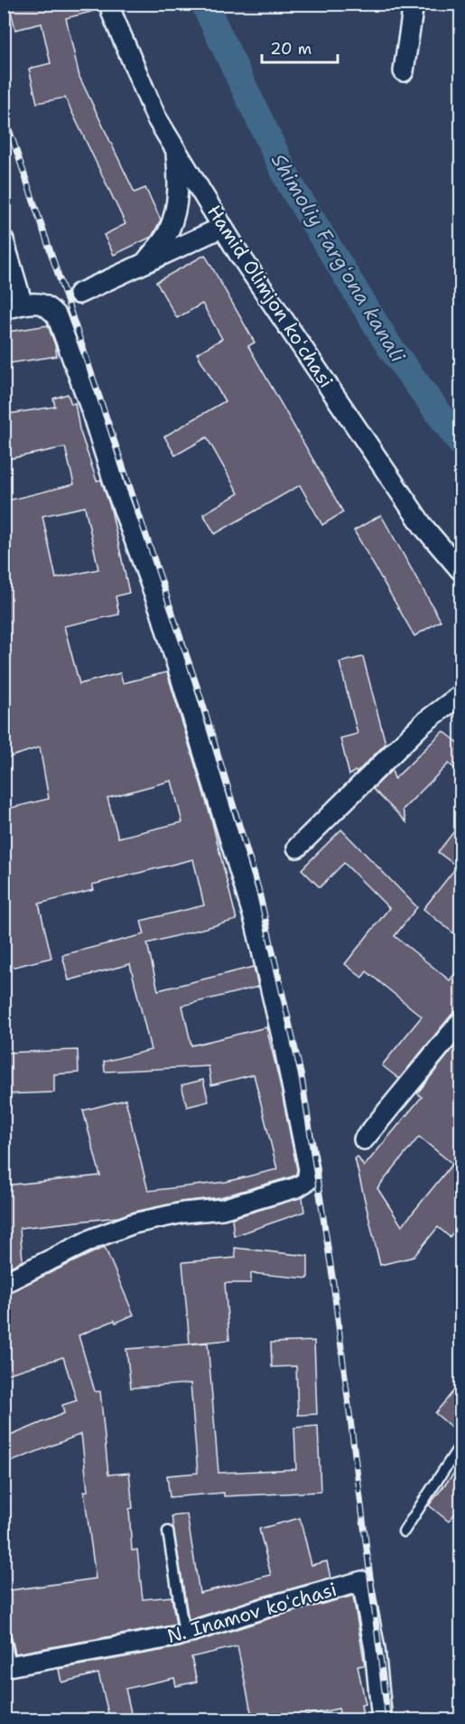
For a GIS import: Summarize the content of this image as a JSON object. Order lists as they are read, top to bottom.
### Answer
{
  "streets": {
    "street": ["Hamid Olimjon koʻchasi", "N. Inamov koʻchasi"]
  },
  "water": ["Shimoliy Fargʻona kanali"],
  "scale_bar": "20 m"
}
